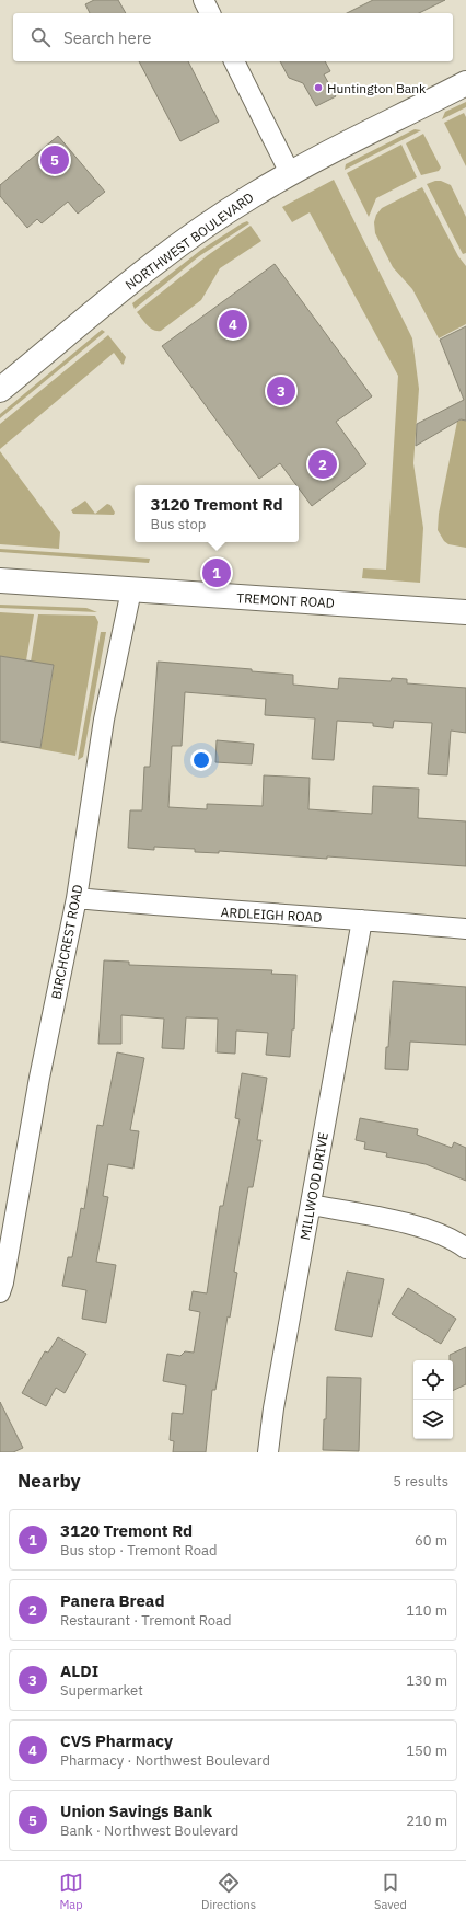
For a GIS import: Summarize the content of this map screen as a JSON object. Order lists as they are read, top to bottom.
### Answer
{
  "streets": {
    "main road": ["NORTHWEST BOULEVARD", "TREMONT ROAD"],
    "street": ["ARDLEIGH ROAD", "BIRCHCREST ROAD", "MILLWOOD DRIVE"]
  },
  "crossings": [
    ["TREMONT ROAD", "BIRCHCREST ROAD"],
    ["ARDLEIGH ROAD", "BIRCHCREST ROAD"],
    ["ARDLEIGH ROAD", "MILLWOOD DRIVE"]
  ],
  "places": ["Huntington Bank"],
  "page": {
    "search": "Search here",
    "pins": [
      "5",
      "4",
      "3",
      "2",
      "1"
    ],
    "popup": ["3120 Tremont Rd", "Bus stop"],
    "heading": ["Nearby", "5 results"],
    "list": [
      {
        "mark": "1",
        "name": "3120 Tremont Rd",
        "note": "Bus stop · Tremont Road",
        "value": "60 m"
      },
      {
        "mark": "2",
        "name": "Panera Bread",
        "note": "Restaurant · Tremont Road",
        "value": "110 m"
      },
      {
        "mark": "3",
        "name": "ALDI",
        "note": "Supermarket",
        "value": "130 m"
      },
      {
        "mark": "4",
        "name": "CVS Pharmacy",
        "note": "Pharmacy · Northwest Boulevard",
        "value": "150 m"
      },
      {
        "mark": "5",
        "name": "Union Savings Bank",
        "note": "Bank · Northwest Boulevard",
        "value": "210 m"
      }
    ],
    "nav": ["Map", "Directions", "Saved"]
  }
}
